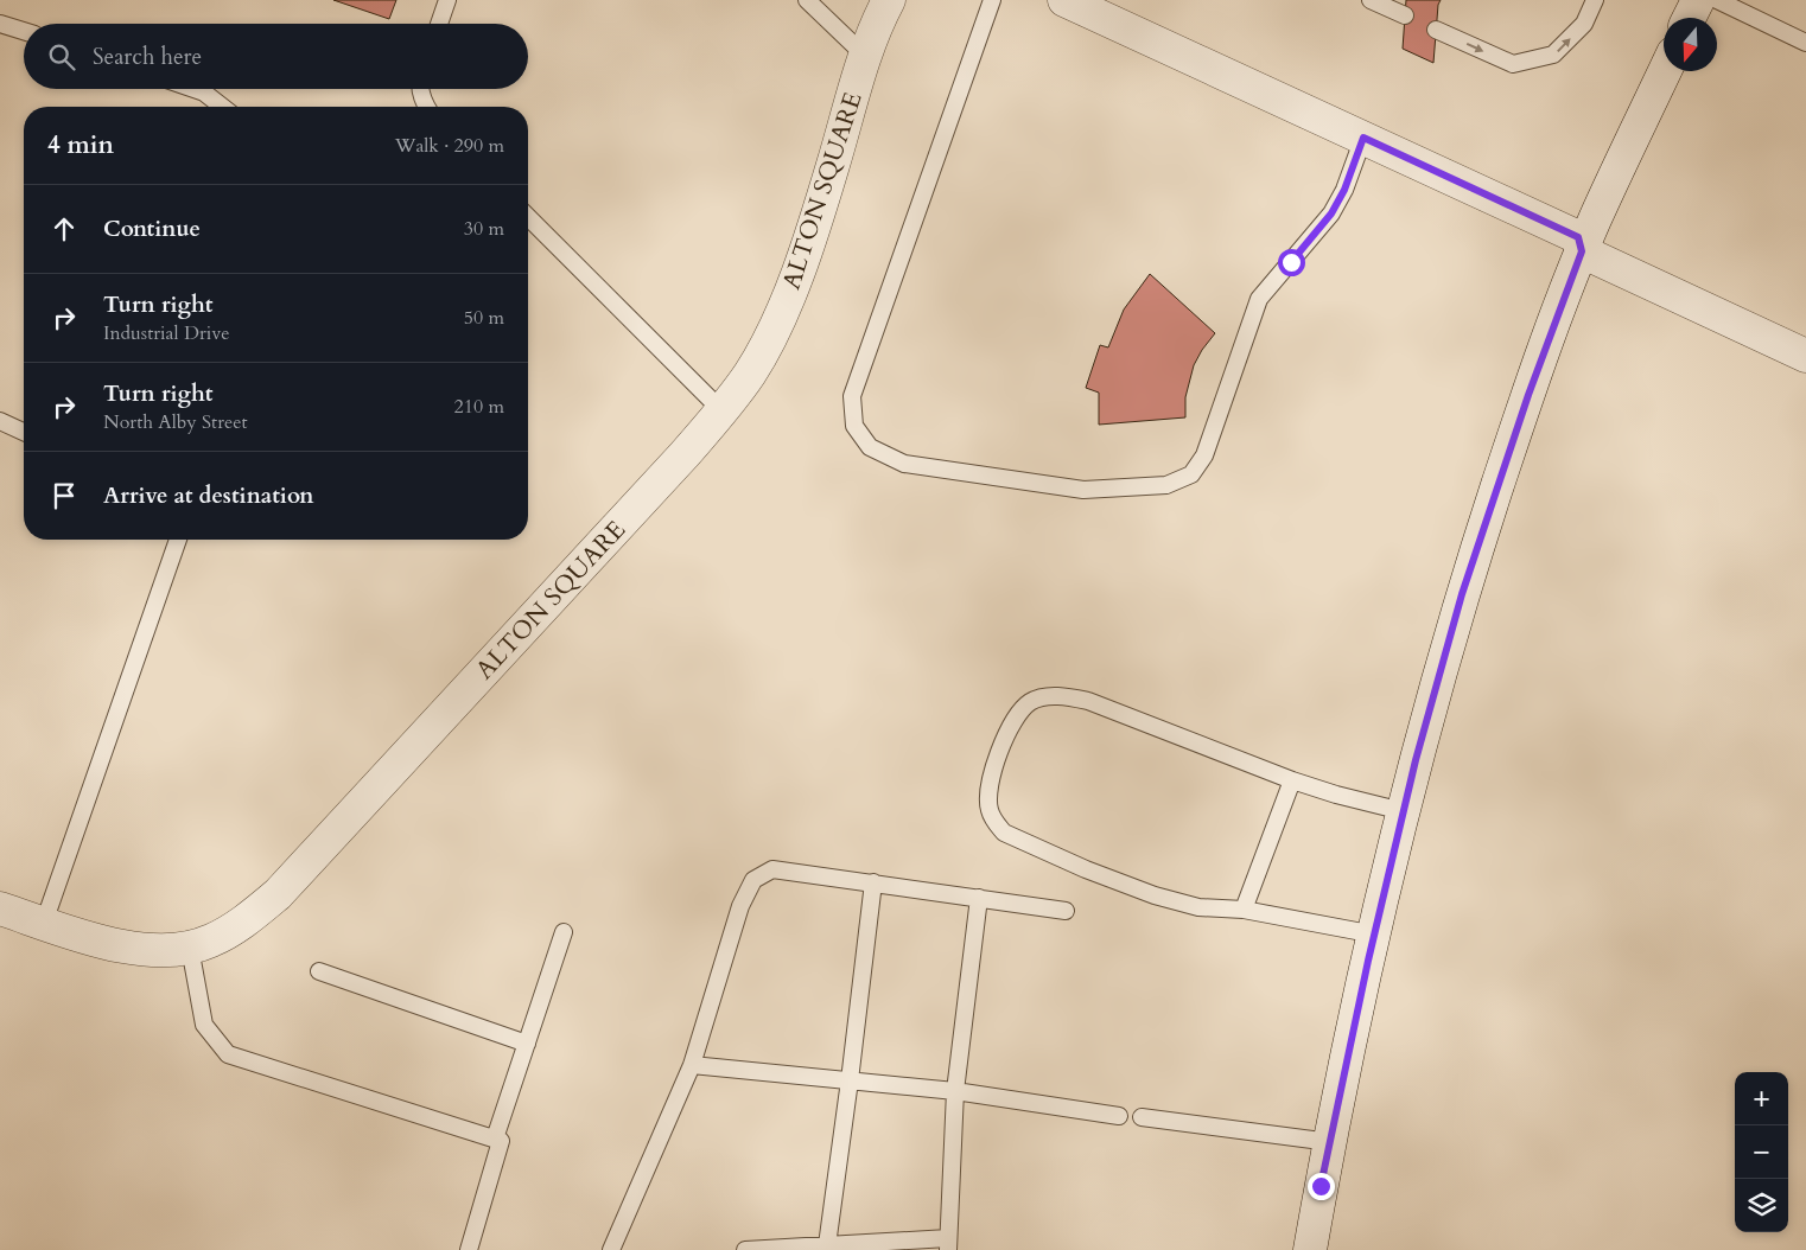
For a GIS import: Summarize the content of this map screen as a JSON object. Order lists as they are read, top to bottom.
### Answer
{
  "streets": {
    "street": ["ALTON SQUARE"]
  },
  "north": "bottom",
  "page": {
    "search": "Search here",
    "heading": ["4 min", "Walk · 290 m"],
    "list": [
      ["Continue", "30 m"],
      ["Turn right", "Industrial Drive", "50 m"],
      ["Turn right", "North Alby Street", "210 m"],
      "Arrive at destination"
    ],
    "map_buttons": ["+", "−"]
  }
}
